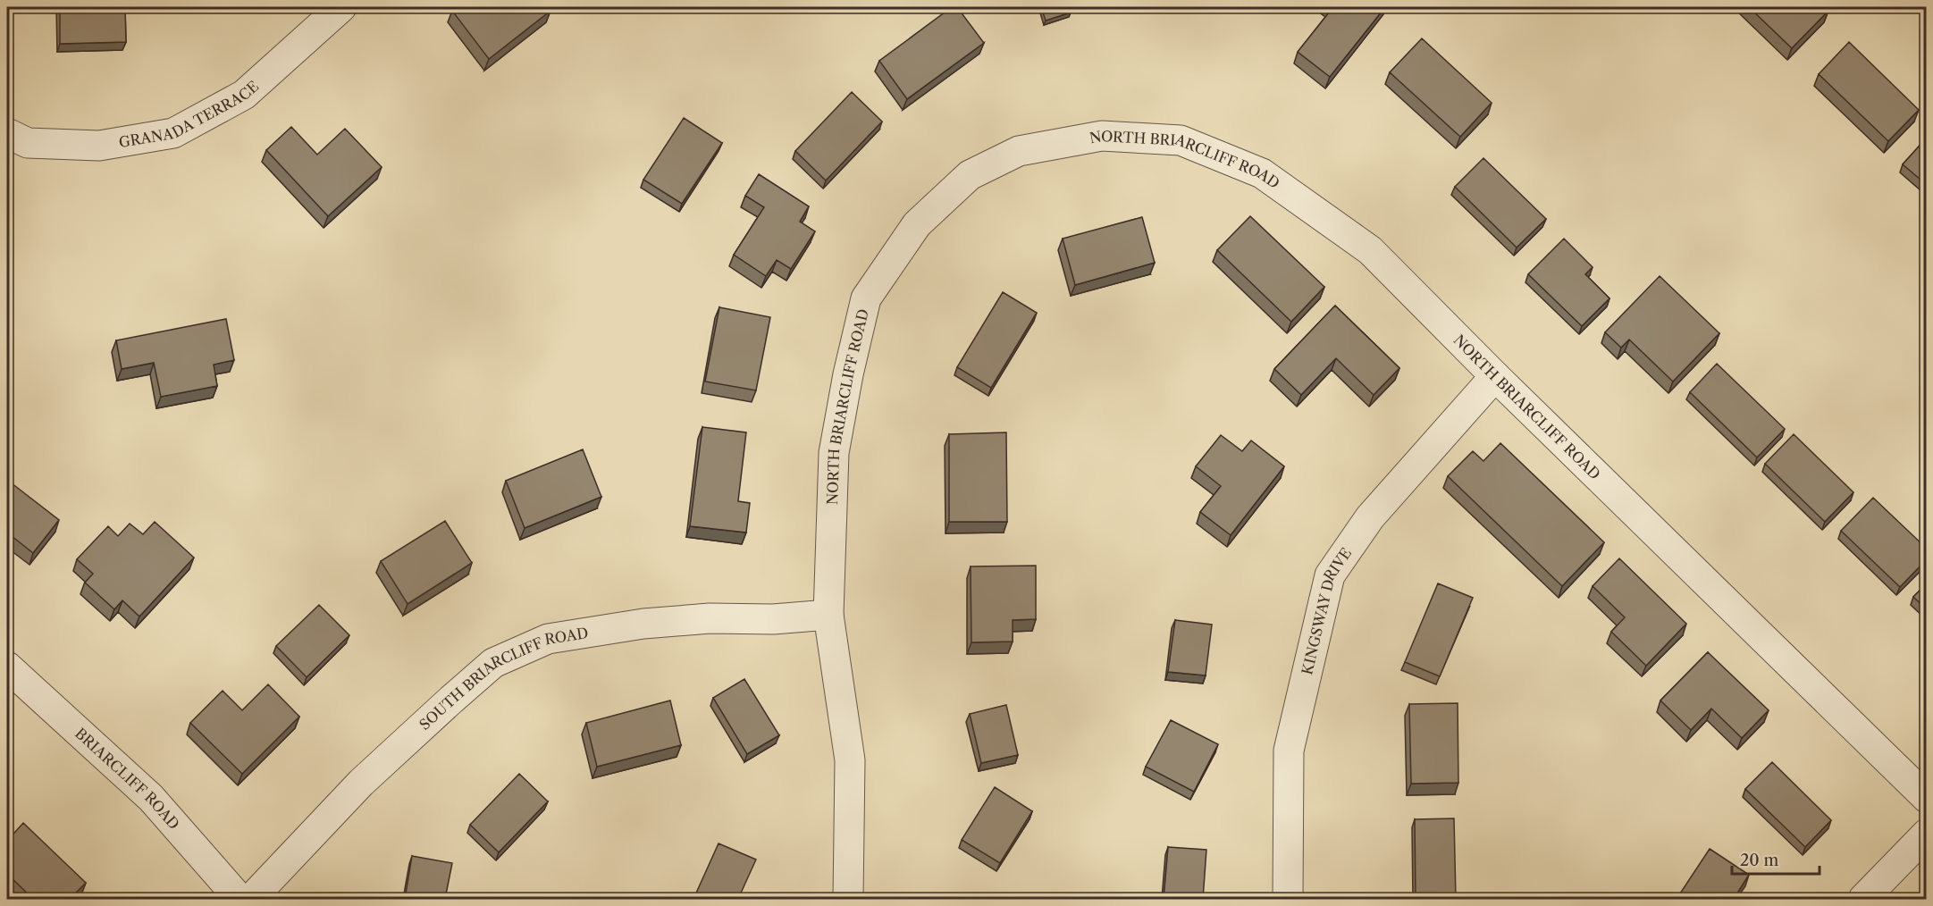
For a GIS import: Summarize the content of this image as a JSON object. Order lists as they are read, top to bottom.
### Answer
{
  "streets": {
    "street": [
      "GRANADA TERRACE",
      "NORTH BRIARCLIFF ROAD",
      "KINGSWAY DRIVE",
      "SOUTH BRIARCLIFF ROAD",
      "BRIARCLIFF ROAD"
    ]
  },
  "crossings": [
    ["NORTH BRIARCLIFF ROAD", "KINGSWAY DRIVE"],
    ["NORTH BRIARCLIFF ROAD", "SOUTH BRIARCLIFF ROAD"]
  ],
  "scale_bar": "20 m"
}
